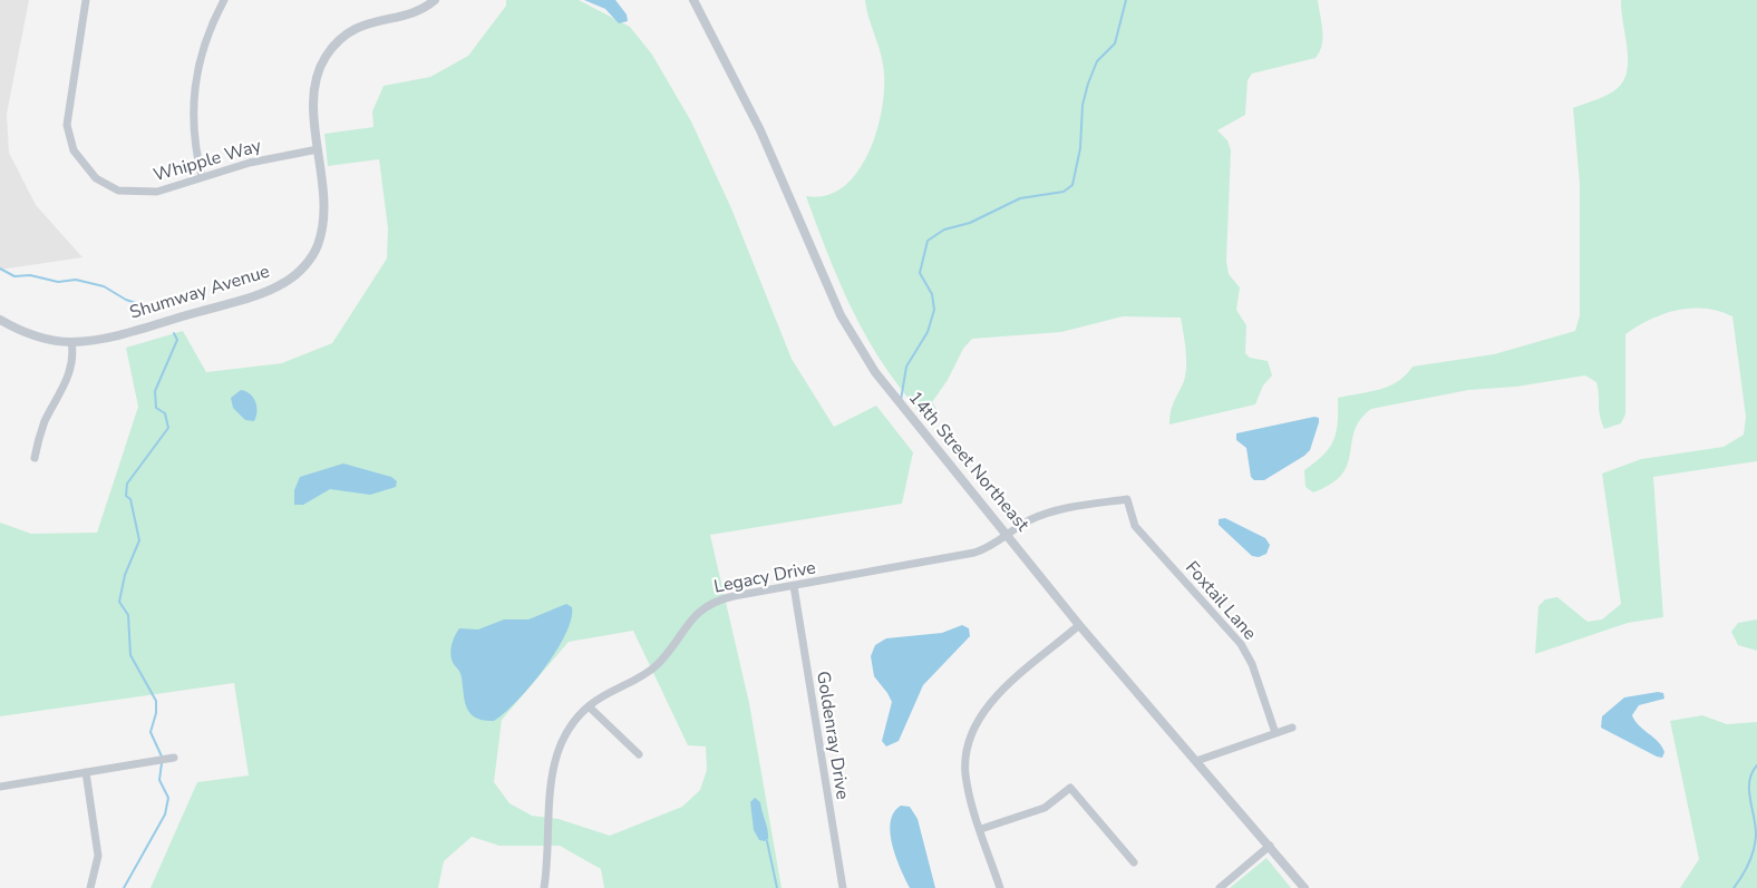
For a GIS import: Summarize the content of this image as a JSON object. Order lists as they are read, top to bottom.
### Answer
{
  "streets": {
    "street": [
      "Whipple Way",
      "Shumway Avenue",
      "14th Street Northeast",
      "Legacy Drive",
      "Foxtail Lane",
      "Goldenray Drive"
    ]
  },
  "crossings": [
    ["Whipple Way", "Shumway Avenue"],
    ["14th Street Northeast", "Legacy Drive"],
    ["Legacy Drive", "Foxtail Lane"],
    ["Legacy Drive", "Goldenray Drive"]
  ]
}
